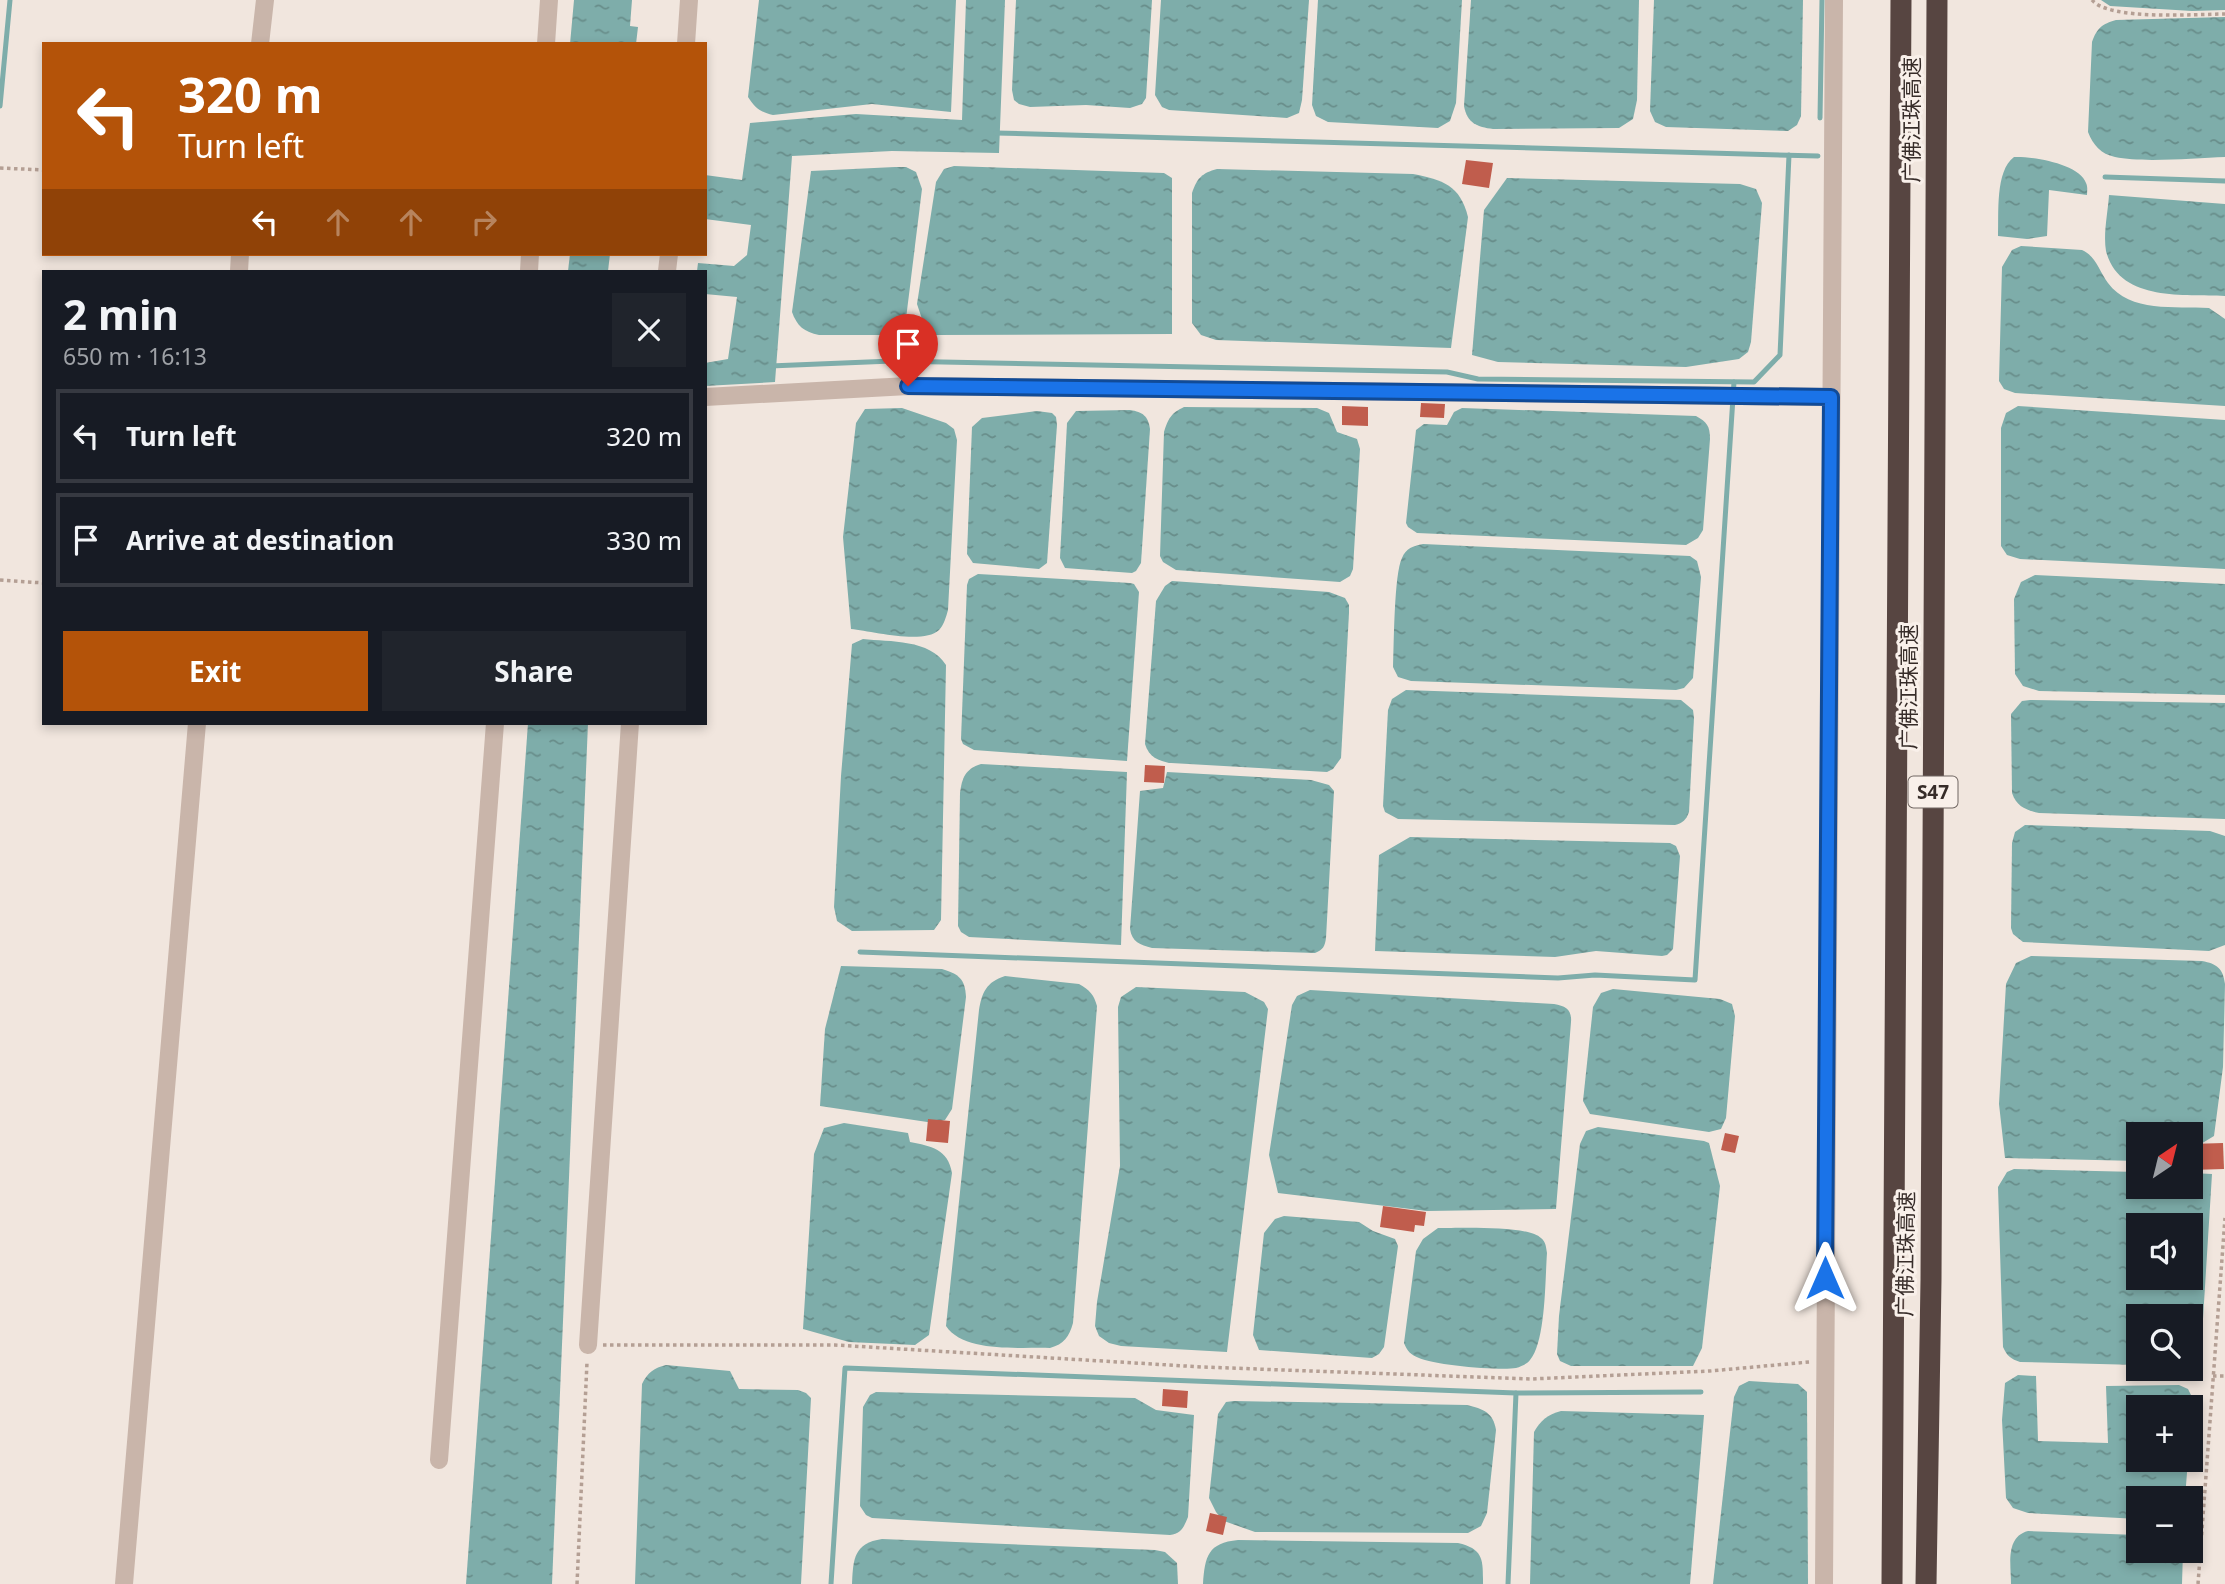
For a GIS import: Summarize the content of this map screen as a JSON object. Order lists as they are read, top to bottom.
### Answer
{
  "streets": {
    "highway": ["广佛江珠高速", "S47"]
  },
  "north": "top right",
  "page": {
    "turn": ["320 m", "Turn left"],
    "heading": ["2 min", "650 m · 16:13"],
    "list": [
      {
        "name": "Turn left",
        "value": "320 m"
      },
      {
        "name": "Arrive at destination",
        "value": "330 m"
      }
    ],
    "buttons": ["Exit", "Share"],
    "map_buttons": ["+", "−"]
  }
}
